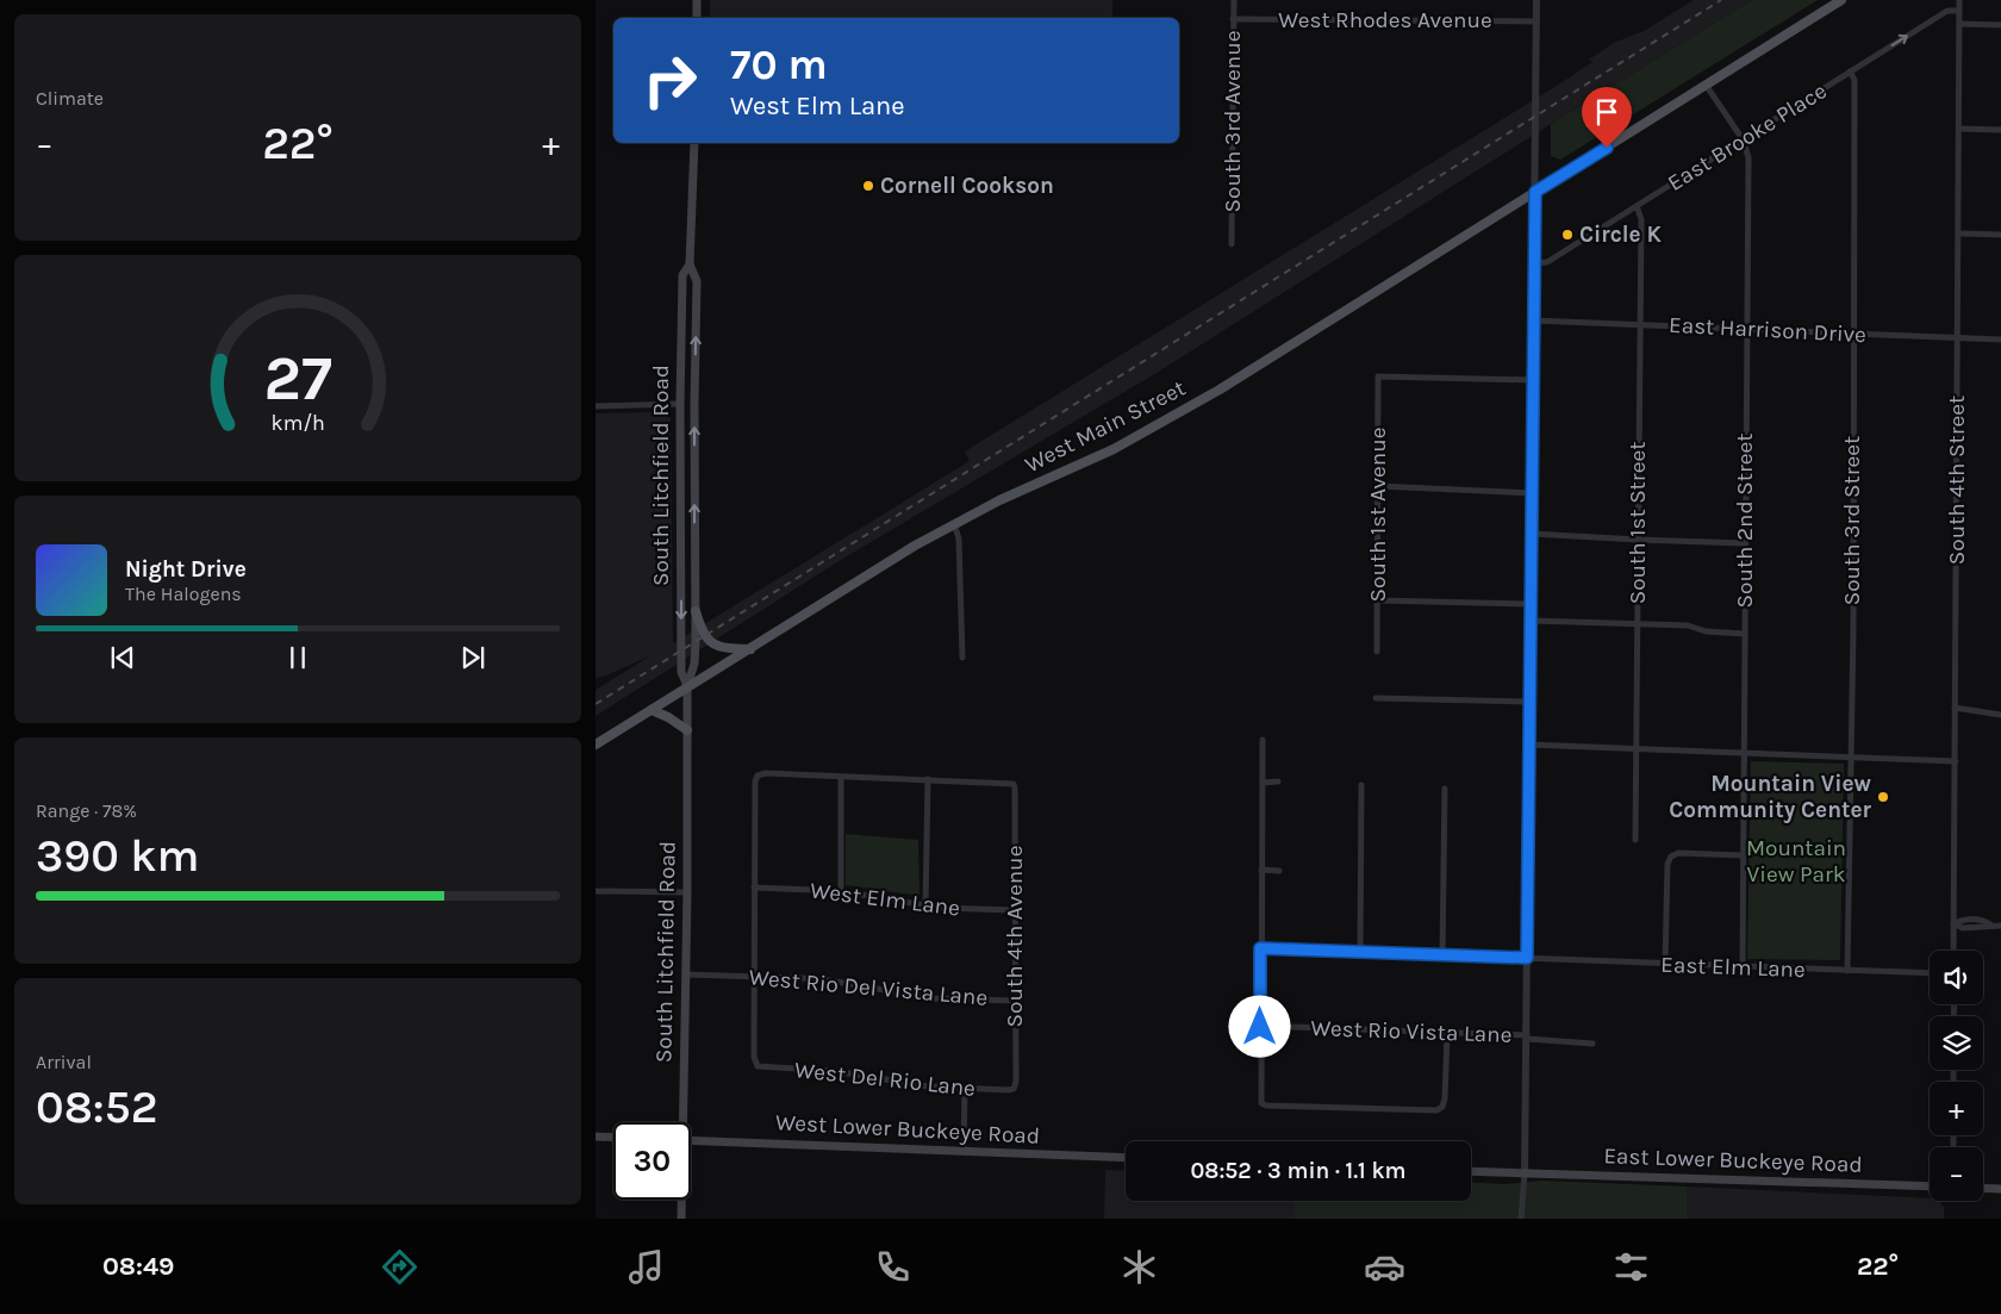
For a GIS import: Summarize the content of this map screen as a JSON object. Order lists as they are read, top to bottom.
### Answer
{
  "streets": {
    "main road": [
      "West Main Street",
      "South Litchfield Road",
      "West Lower Buckeye Road",
      "East Lower Buckeye Road"
    ],
    "street": [
      "West Rhodes Avenue",
      "South 3rd Avenue",
      "East Brooke Place",
      "East Harrison Drive",
      "South 4th Street",
      "South 1st Avenue",
      "South 2nd Street",
      "South 3rd Street",
      "South 1st Street",
      "West Elm Lane",
      "South 4th Avenue",
      "East Elm Lane",
      "West Rio Del Vista Lane",
      "West Rio Vista Lane",
      "West Del Rio Lane"
    ]
  },
  "crossings": [
    ["West Rhodes Avenue", "South 3rd Avenue"],
    ["East Brooke Place", "South 4th Street"],
    ["East Brooke Place", "South 2nd Street"],
    ["East Brooke Place", "South 3rd Street"],
    ["East Brooke Place", "South 1st Street"],
    ["East Harrison Drive", "South 4th Street"],
    ["East Harrison Drive", "South 2nd Street"],
    ["East Harrison Drive", "South 3rd Street"],
    ["East Harrison Drive", "South 1st Street"],
    ["West Main Street", "South Litchfield Road"],
    ["West Main Street", "South 2nd Street"],
    ["South Litchfield Road", "West Rio Del Vista Lane"],
    ["South 2nd Street", "East Elm Lane"],
    ["South 3rd Street", "East Elm Lane"],
    ["West Elm Lane", "South 4th Avenue"],
    ["South 4th Avenue", "West Rio Del Vista Lane"],
    ["South 4th Avenue", "West Del Rio Lane"],
    ["West Rio Del Vista Lane", "West Del Rio Lane"]
  ],
  "parks": ["Mountain View Park"],
  "places": ["Cornell Cookson", "Circle K", "Mountain View Community Center"],
  "page": {
    "tile": [
      "Climate",
      ["Range · 78%", "390 km"],
      ["Arrival", "08:52"]
    ],
    "turn": ["70 m", "West Elm Lane"],
    "heat": ["−", "22°", "+"],
    "song": ["Night Drive", "The Halogens"],
    "map_buttons": ["+", "−"],
    "limit": "30",
    "trip": "08:52 · 3 min · 1.1 km",
    "tabs": ["08:49", "22°"],
    "gauge": ["27", "km/h"]
  }
}
